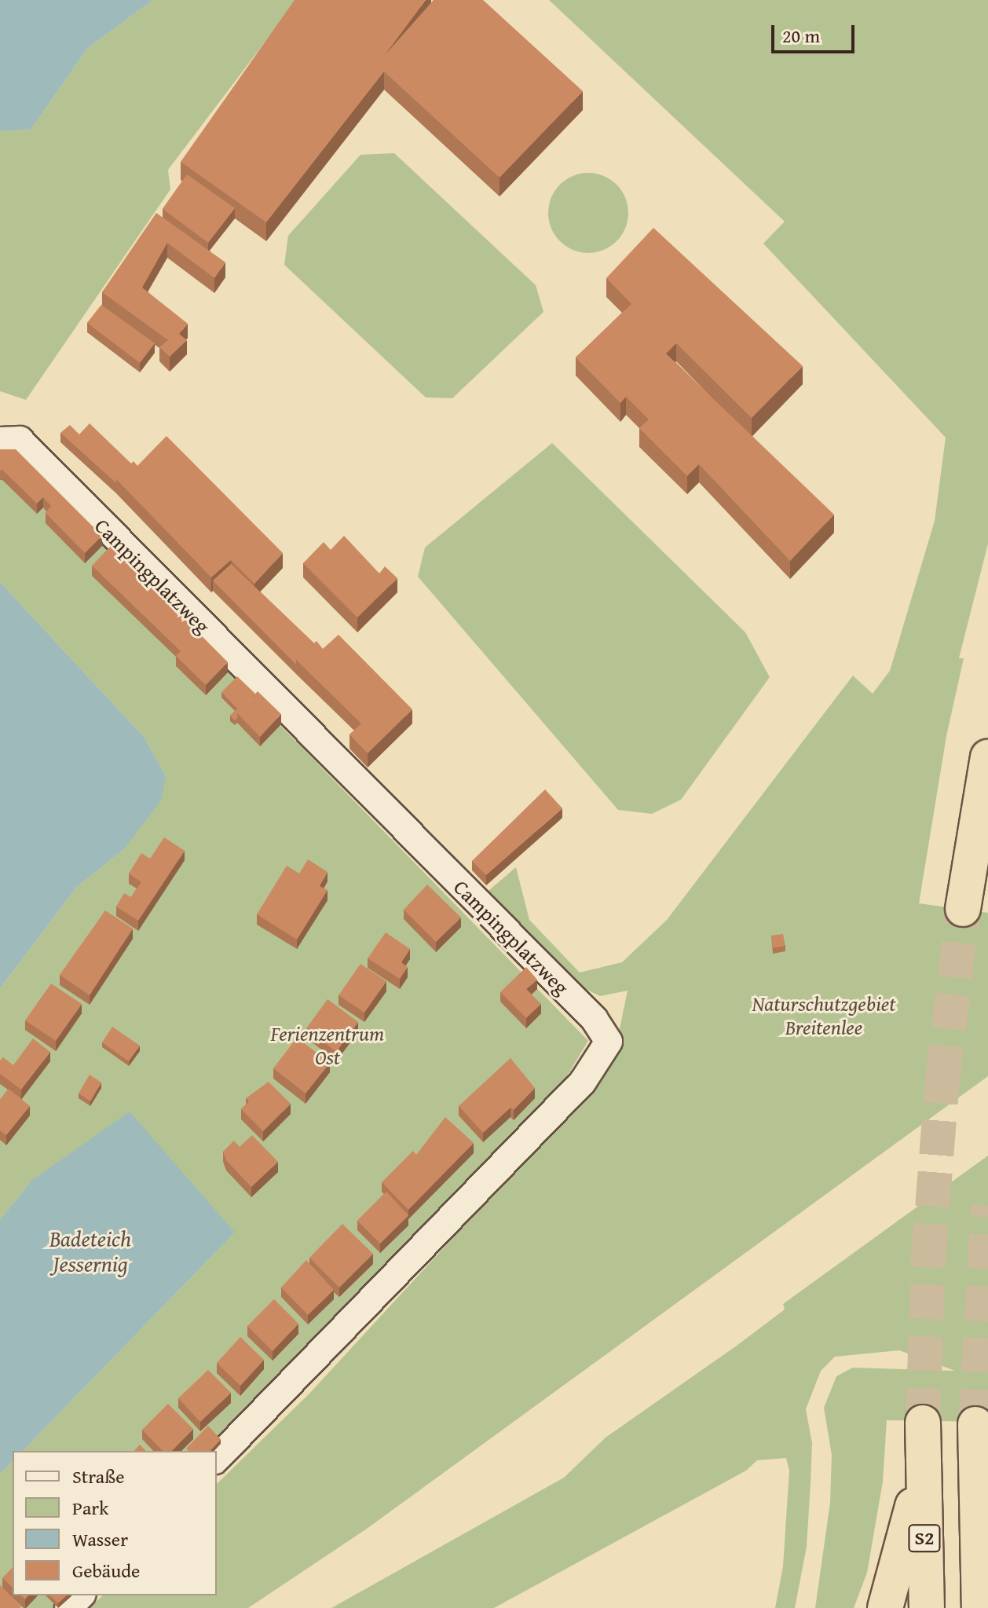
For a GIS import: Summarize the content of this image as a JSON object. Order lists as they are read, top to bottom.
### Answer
{
  "streets": {
    "highway": ["S2"],
    "street": ["Campingplatzweg"]
  },
  "water": ["Badeteich Jessernig"],
  "parks": ["Naturschutzgebiet Breitenlee", "Ferienzentrum Ost"],
  "legend": [
    "Straße",
    "Park",
    "Wasser",
    "Gebäude"
  ],
  "scale_bar": "20 m"
}
